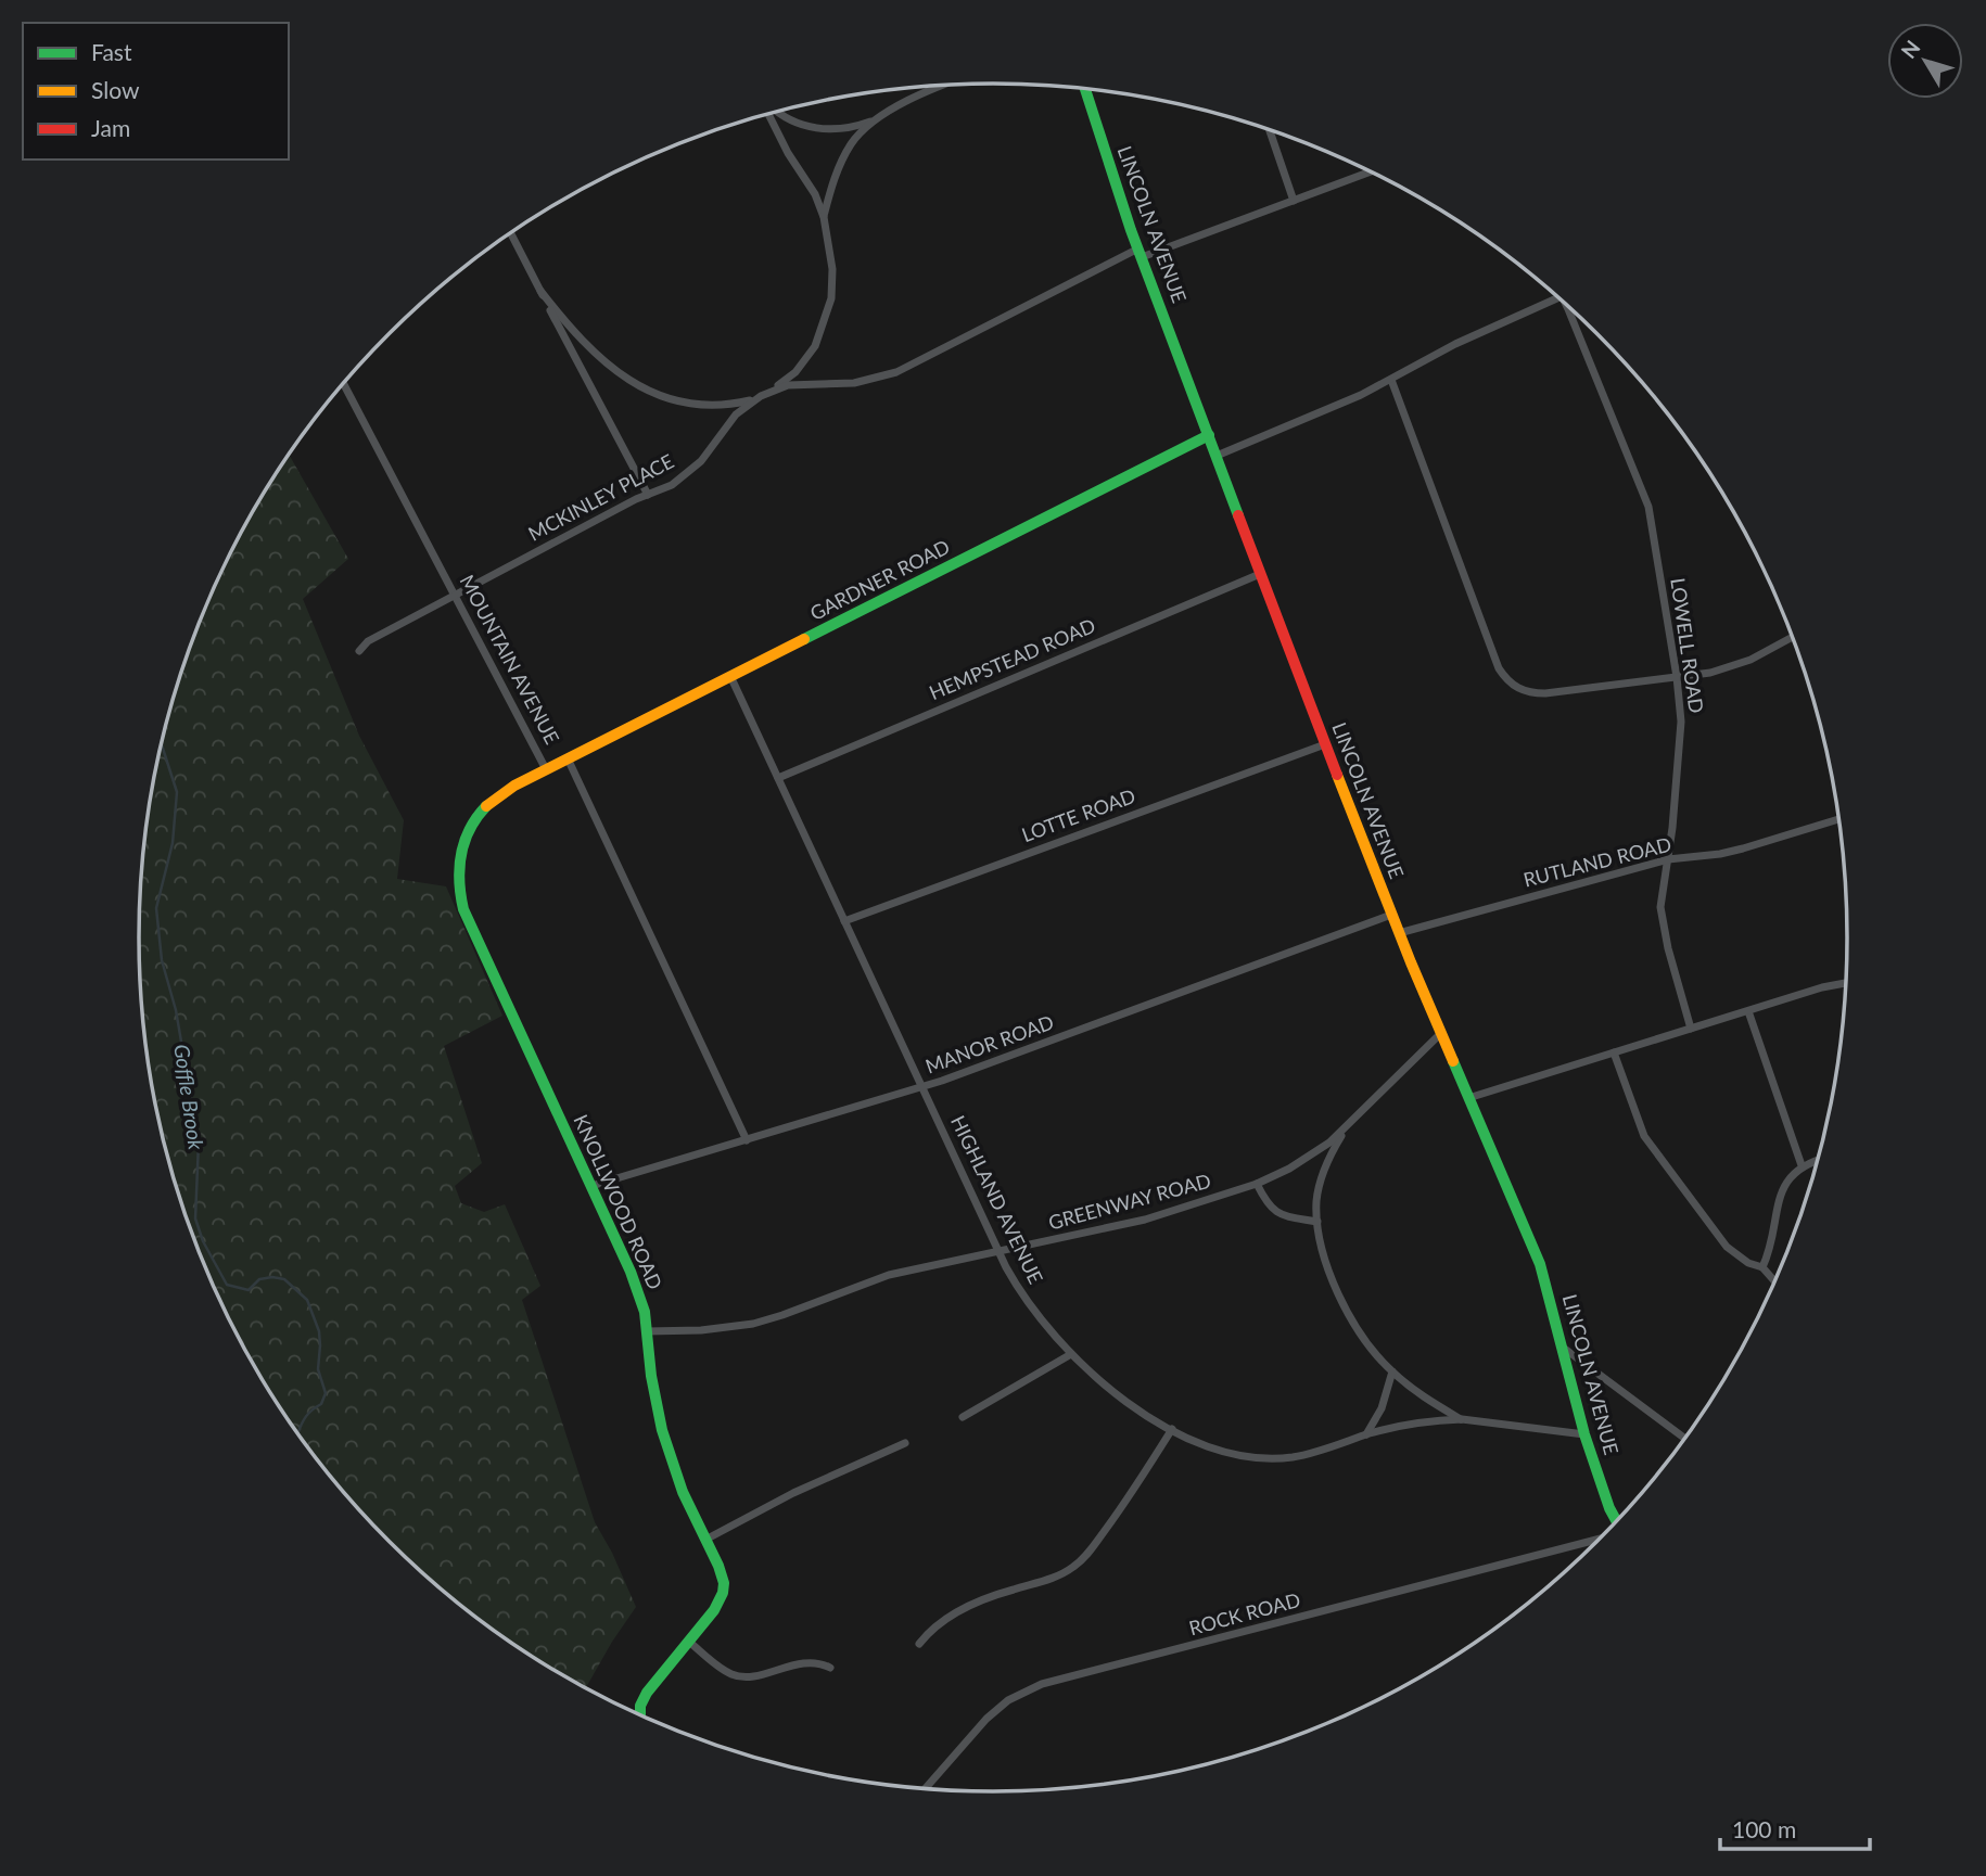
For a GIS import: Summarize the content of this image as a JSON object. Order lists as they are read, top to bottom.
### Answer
{
  "streets": {
    "street": [
      "LINCOLN AVENUE",
      "MCKINLEY PLACE",
      "GARDNER ROAD",
      "LOWELL ROAD",
      "MOUNTAIN AVENUE",
      "HEMPSTEAD ROAD",
      "LOTTE ROAD",
      "RUTLAND ROAD",
      "MANOR ROAD",
      "HIGHLAND AVENUE",
      "KNOLLWOOD ROAD",
      "GREENWAY ROAD",
      "ROCK ROAD"
    ]
  },
  "crossings": [
    ["LINCOLN AVENUE", "MCKINLEY PLACE"],
    ["LINCOLN AVENUE", "GARDNER ROAD"],
    ["LINCOLN AVENUE", "HEMPSTEAD ROAD"],
    ["LINCOLN AVENUE", "LOTTE ROAD"],
    ["LINCOLN AVENUE", "RUTLAND ROAD"],
    ["LINCOLN AVENUE", "MANOR ROAD"],
    ["LINCOLN AVENUE", "HIGHLAND AVENUE"],
    ["LINCOLN AVENUE", "GREENWAY ROAD"],
    ["MCKINLEY PLACE", "MOUNTAIN AVENUE"],
    ["GARDNER ROAD", "MOUNTAIN AVENUE"],
    ["GARDNER ROAD", "HIGHLAND AVENUE"],
    ["LOWELL ROAD", "RUTLAND ROAD"],
    ["MOUNTAIN AVENUE", "MANOR ROAD"],
    ["MOUNTAIN AVENUE", "KNOLLWOOD ROAD"],
    ["HEMPSTEAD ROAD", "HIGHLAND AVENUE"],
    ["LOTTE ROAD", "HIGHLAND AVENUE"],
    ["MANOR ROAD", "HIGHLAND AVENUE"],
    ["MANOR ROAD", "KNOLLWOOD ROAD"],
    ["HIGHLAND AVENUE", "GREENWAY ROAD"],
    ["KNOLLWOOD ROAD", "GREENWAY ROAD"]
  ],
  "water": ["Goffle Brook"],
  "legend": ["Fast", "Slow", "Jam"],
  "scale_bar": "100 m",
  "north": "top left"
}
